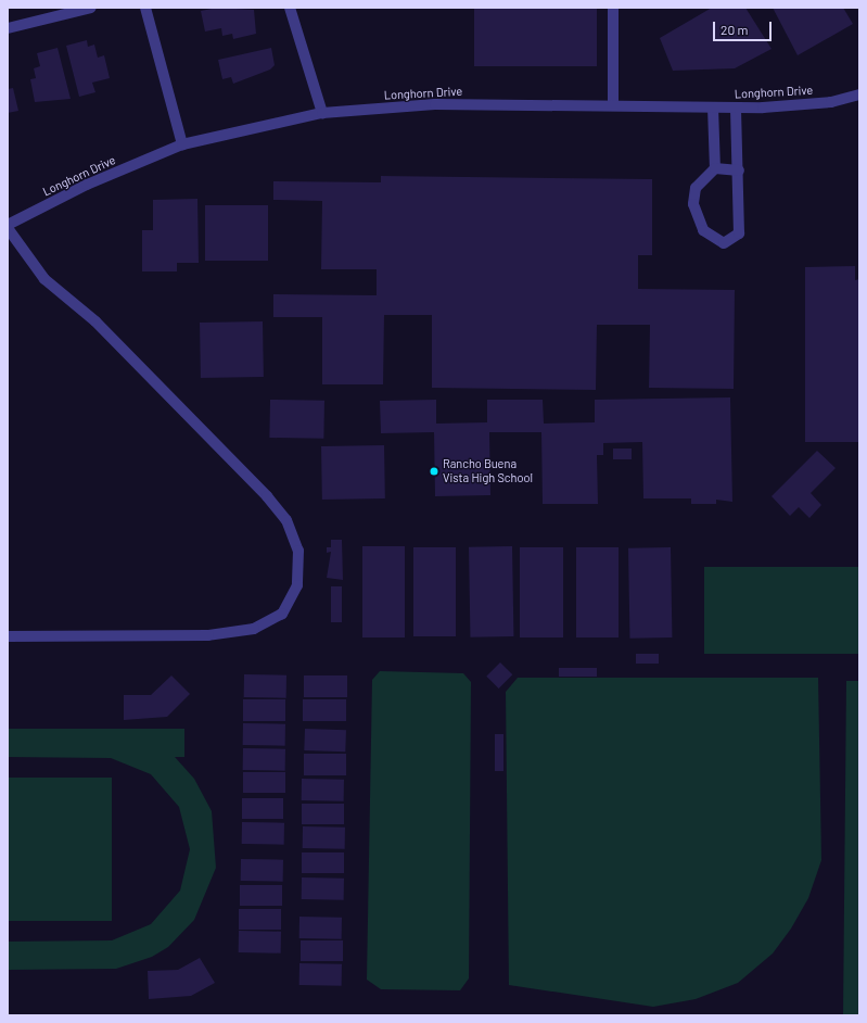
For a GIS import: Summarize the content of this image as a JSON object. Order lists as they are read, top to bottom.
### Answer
{
  "streets": {
    "street": ["Longhorn Drive"]
  },
  "places": ["Rancho Buena Vista High School"],
  "scale_bar": "20 m"
}
